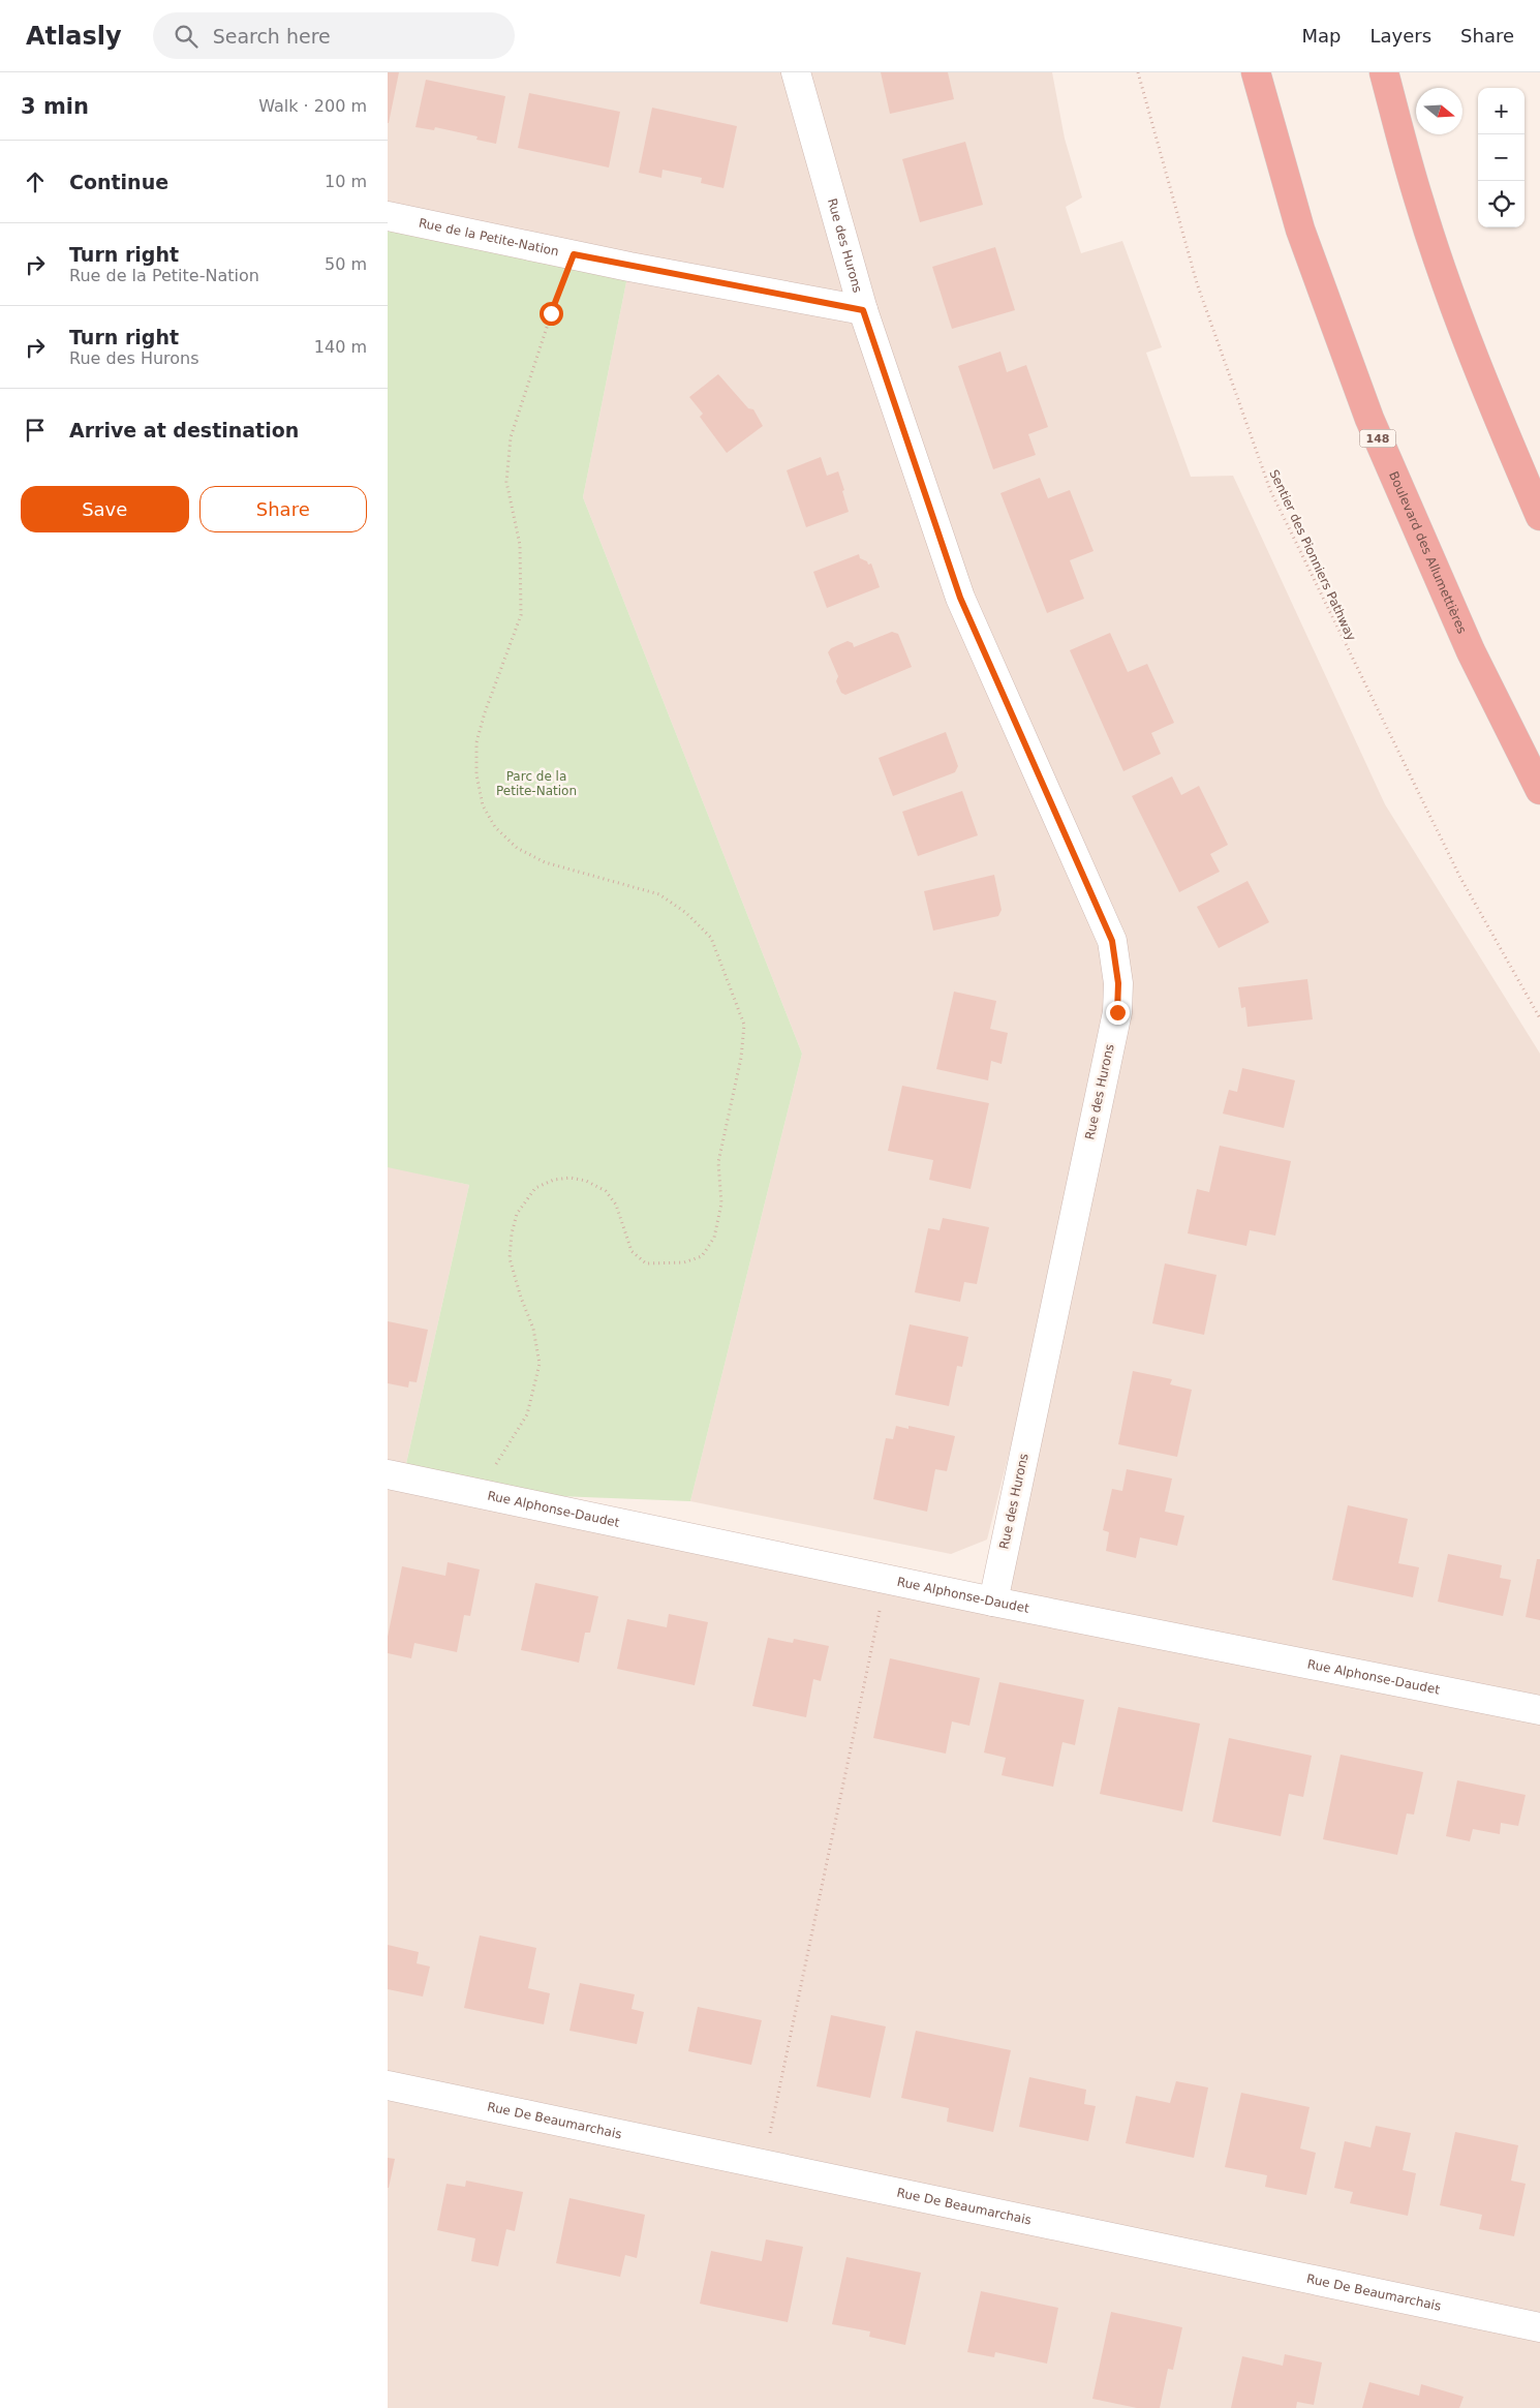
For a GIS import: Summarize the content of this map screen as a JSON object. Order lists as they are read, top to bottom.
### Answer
{
  "streets": {
    "highway": ["148", "Boulevard des Allumettières"],
    "street": [
      "Rue de la Petite-Nation",
      "Rue des Hurons",
      "Rue Alphonse-Daudet",
      "Rue De Beaumarchais"
    ],
    "path": ["Sentier des Pionniers Pathway"]
  },
  "crossings": [
    ["Rue de la Petite-Nation", "Rue des Hurons"],
    ["Rue des Hurons", "Rue Alphonse-Daudet"]
  ],
  "parks": ["Parc de la Petite-Nation"],
  "north": "right",
  "page": {
    "header": "Atlasly",
    "search": "Search here",
    "nav": ["Map", "Layers", "Share"],
    "heading": ["3 min", "Walk · 200 m"],
    "map_buttons": ["+", "−"],
    "list": [
      ["Continue", "10 m"],
      ["Turn right", "Rue de la Petite-Nation", "50 m"],
      ["Turn right", "Rue des Hurons", "140 m"],
      "Arrive at destination"
    ],
    "buttons": ["Save", "Share"]
  }
}
